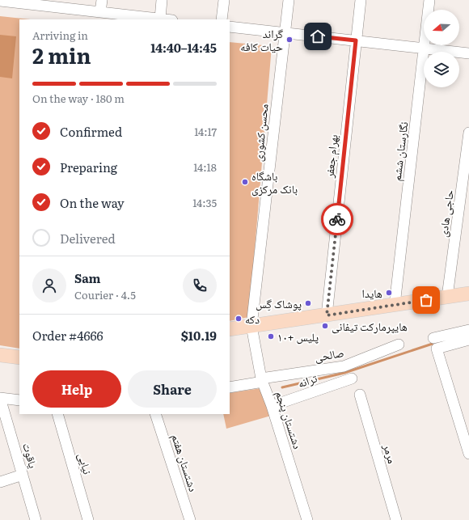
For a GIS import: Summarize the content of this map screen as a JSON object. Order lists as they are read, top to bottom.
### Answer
{
  "streets": {
    "street": [
      "محسن کشوری",
      "نگارستان ششم",
      "بهرام جعفر",
      "حاجی هادی",
      "صالحی",
      "ترانه",
      "دشتستان پنجم",
      "مرمر",
      "یاقوت",
      "دشتستان هفتم",
      "نیایی"
    ]
  },
  "crossings": [
    ["محسن کشوری", "دشتستان پنجم"],
    ["صالحی", "دشتستان پنجم"],
    ["ترانه", "دشتستان پنجم"]
  ],
  "places": [
    "گراند حیات کافه",
    "باشگاه بانک مرکزی",
    "هایدا",
    "پوشاک گِس",
    "دکه",
    "هایپرمارکت تیفانی",
    "پلیس +۱۰"
  ],
  "north": "left",
  "page": {
    "heading": ["2 min", "Arriving in", "14:40–14:45"],
    "panel": [
      "Sam",
      "Courier · 4.5",
      "Order #4666",
      "$10.19"
    ],
    "bar": "On the way · 180 m",
    "list": [
      ["Confirmed", "14:17"],
      ["Preparing", "14:18"],
      ["On the way", "14:35"],
      "Delivered"
    ],
    "buttons": ["Help", "Share"]
  }
}
